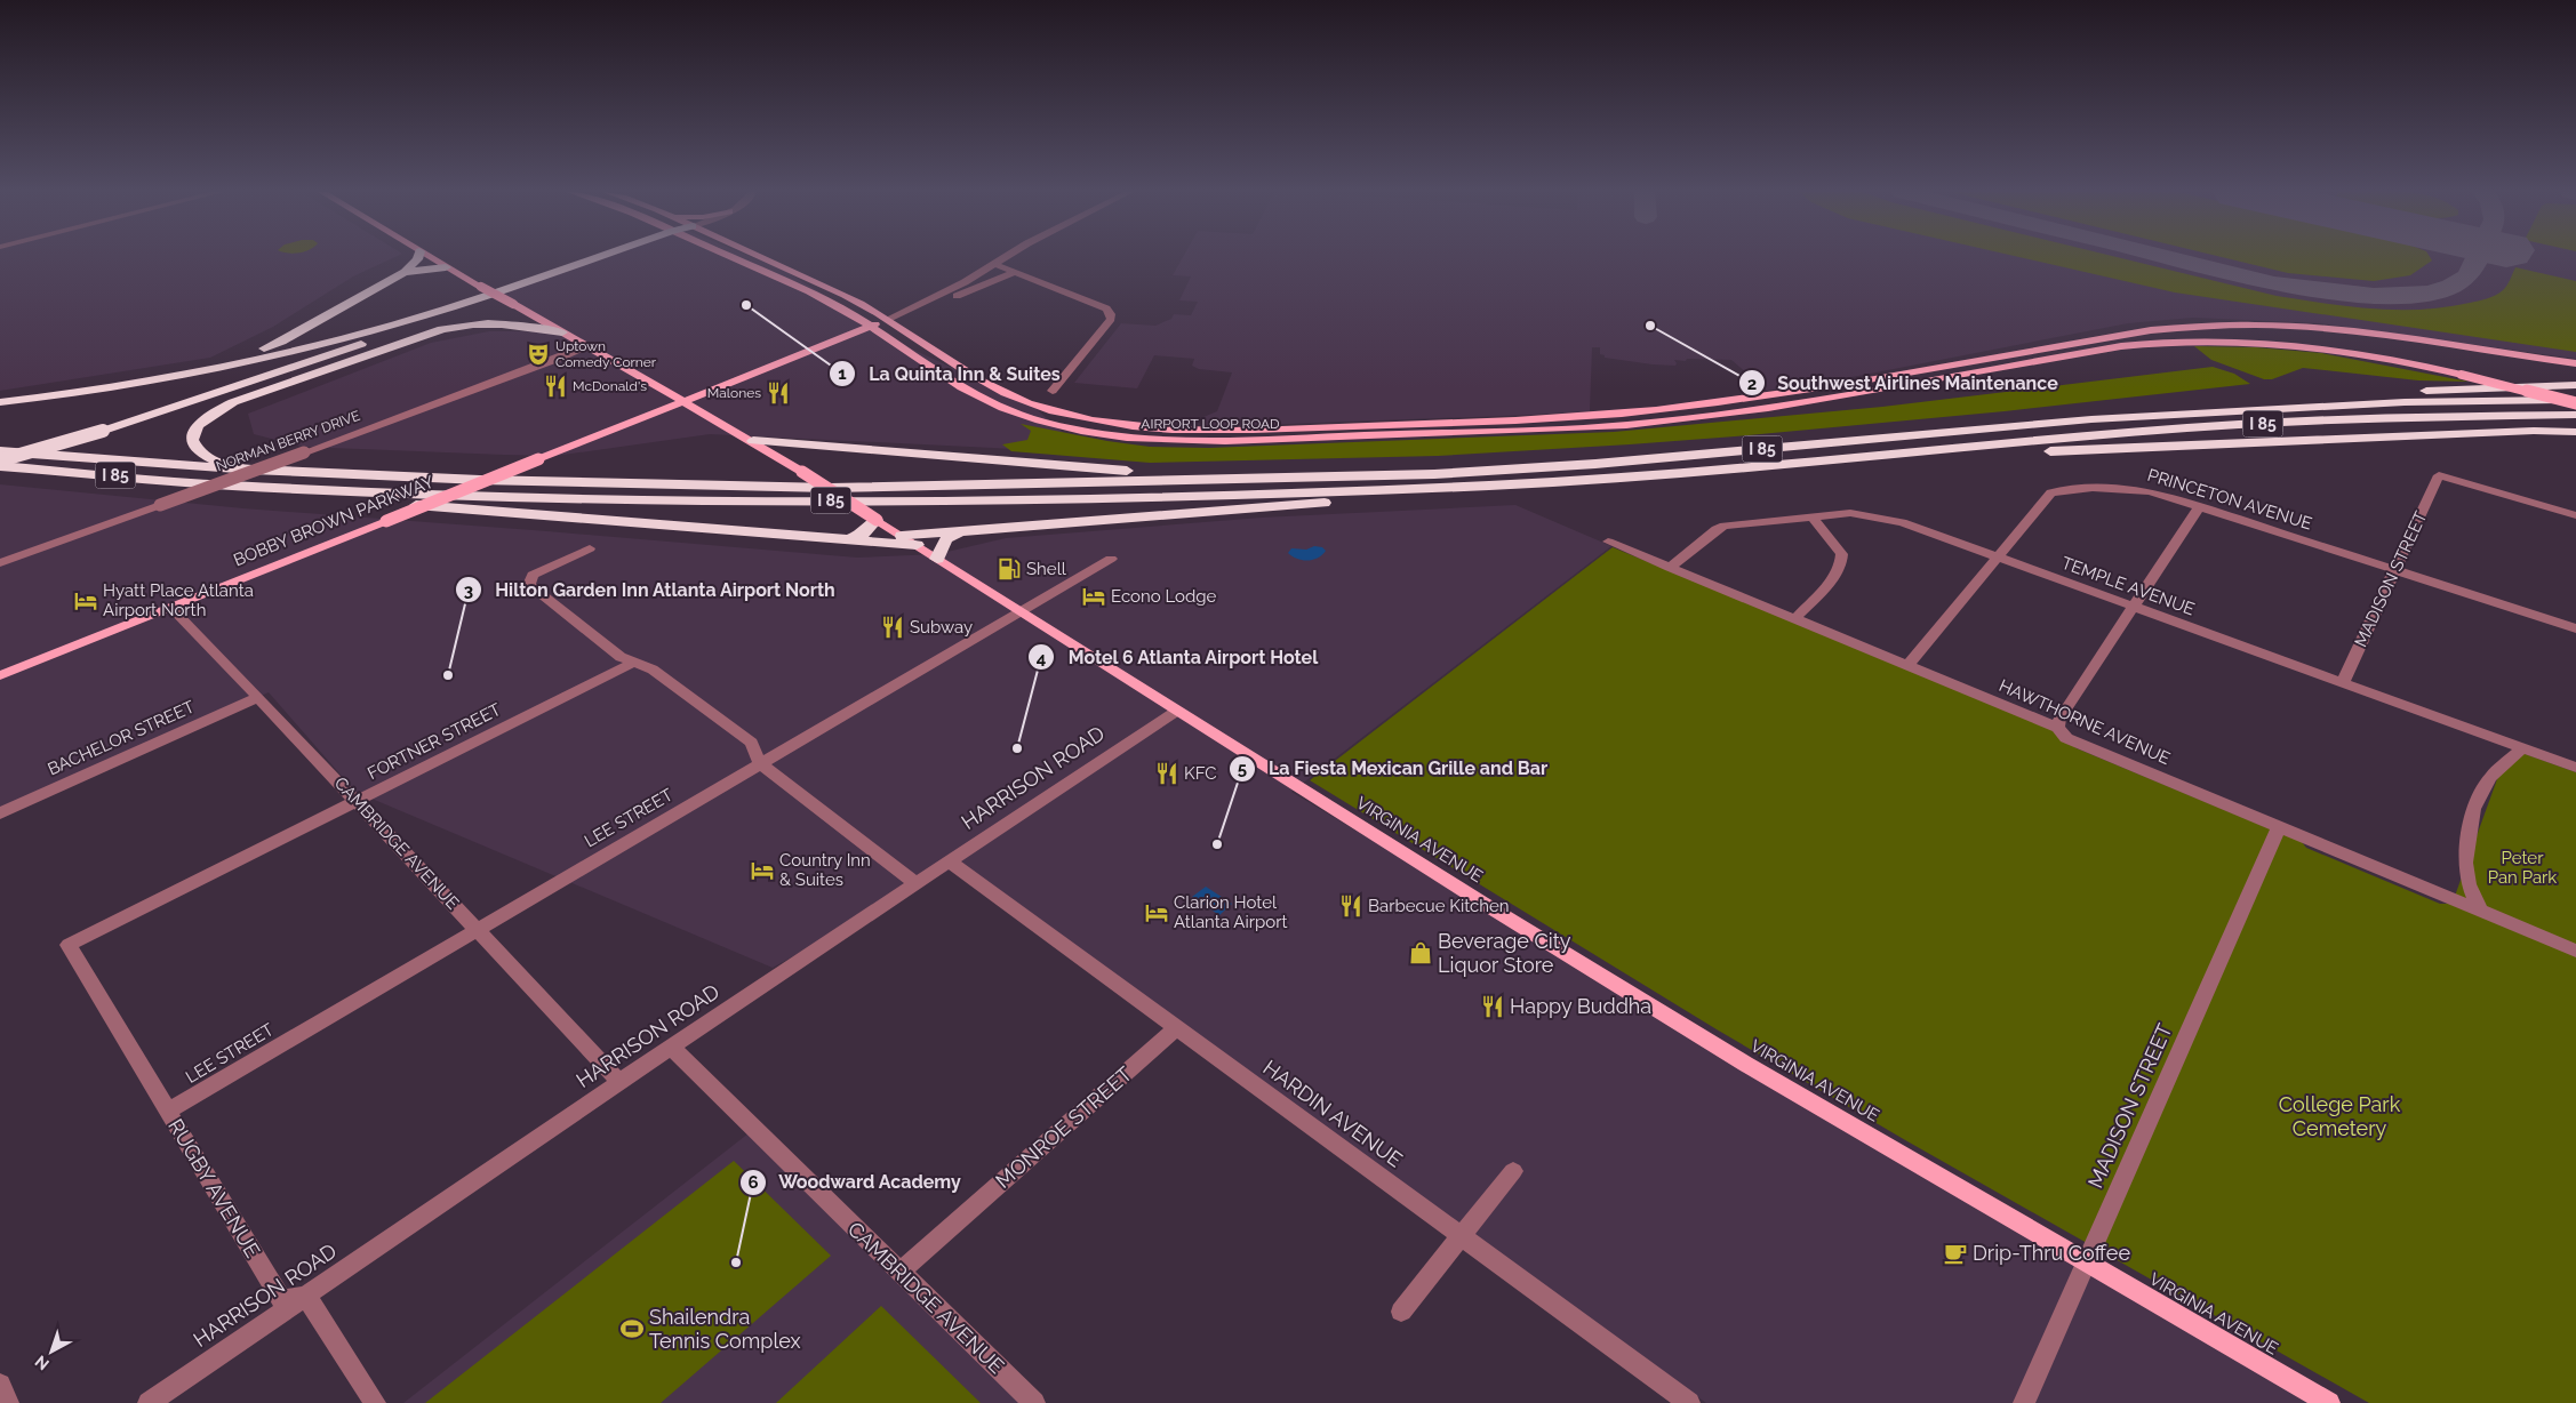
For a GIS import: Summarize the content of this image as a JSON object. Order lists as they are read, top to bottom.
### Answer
{
  "streets": {
    "highway": ["I 85"],
    "main road": ["AIRPORT LOOP ROAD", "BOBBY BROWN PARKWAY", "VIRGINIA AVENUE"],
    "street": [
      "NORMAN BERRY DRIVE",
      "PRINCETON AVENUE",
      "MADISON STREET",
      "TEMPLE AVENUE",
      "HAWTHORNE AVENUE",
      "BACHELOR STREET",
      "FORTNER STREET",
      "HARRISON ROAD",
      "LEE STREET",
      "CAMBRIDGE AVENUE",
      "HARDIN AVENUE",
      "MONROE STREET",
      "RUGBY AVENUE"
    ]
  },
  "crossings": [
    ["AIRPORT LOOP ROAD", "I 85"],
    ["AIRPORT LOOP ROAD", "BOBBY BROWN PARKWAY"],
    ["NORMAN BERRY DRIVE", "VIRGINIA AVENUE"],
    ["PRINCETON AVENUE", "MADISON STREET"],
    ["PRINCETON AVENUE", "TEMPLE AVENUE"],
    ["PRINCETON AVENUE", "HAWTHORNE AVENUE"],
    ["BOBBY BROWN PARKWAY", "VIRGINIA AVENUE"],
    ["BOBBY BROWN PARKWAY", "CAMBRIDGE AVENUE"],
    ["MADISON STREET", "TEMPLE AVENUE"],
    ["MADISON STREET", "HAWTHORNE AVENUE"],
    ["MADISON STREET", "VIRGINIA AVENUE"],
    ["TEMPLE AVENUE", "HAWTHORNE AVENUE"],
    ["BACHELOR STREET", "CAMBRIDGE AVENUE"],
    ["FORTNER STREET", "CAMBRIDGE AVENUE"],
    ["FORTNER STREET", "RUGBY AVENUE"],
    ["HARRISON ROAD", "VIRGINIA AVENUE"],
    ["HARRISON ROAD", "CAMBRIDGE AVENUE"],
    ["HARRISON ROAD", "HARDIN AVENUE"],
    ["HARRISON ROAD", "RUGBY AVENUE"],
    ["LEE STREET", "VIRGINIA AVENUE"],
    ["LEE STREET", "CAMBRIDGE AVENUE"],
    ["LEE STREET", "RUGBY AVENUE"],
    ["CAMBRIDGE AVENUE", "MONROE STREET"],
    ["HARDIN AVENUE", "MONROE STREET"]
  ],
  "parks": ["Peter Pan Park", "College Park Cemetery"],
  "places": {
    "other": [
      "La Quinta Inn & Suites",
      "Southwest Airlines Maintenance",
      "Hilton Garden Inn Atlanta Airport North",
      "Motel 6 Atlanta Airport Hotel",
      "La Fiesta Mexican Grille and Bar",
      "Woodward Academy"
    ],
    "theatre": ["Uptown Comedy Corner"],
    "restaurant": [
      "McDonald's",
      "Malones",
      "Subway",
      "KFC",
      "Barbecue Kitchen",
      "Happy Buddha"
    ],
    "fuel station": ["Shell"],
    "hotel": [
      "Econo Lodge",
      "Hyatt Place Atlanta Airport North",
      "Country Inn & Suites",
      "Clarion Hotel Atlanta Airport"
    ],
    "shop": ["Beverage City Liquor Store"],
    "cafe": ["Drip-Thru Coffee"],
    "sports": ["Shailendra Tennis Complex"]
  },
  "north": "bottom left"
}
